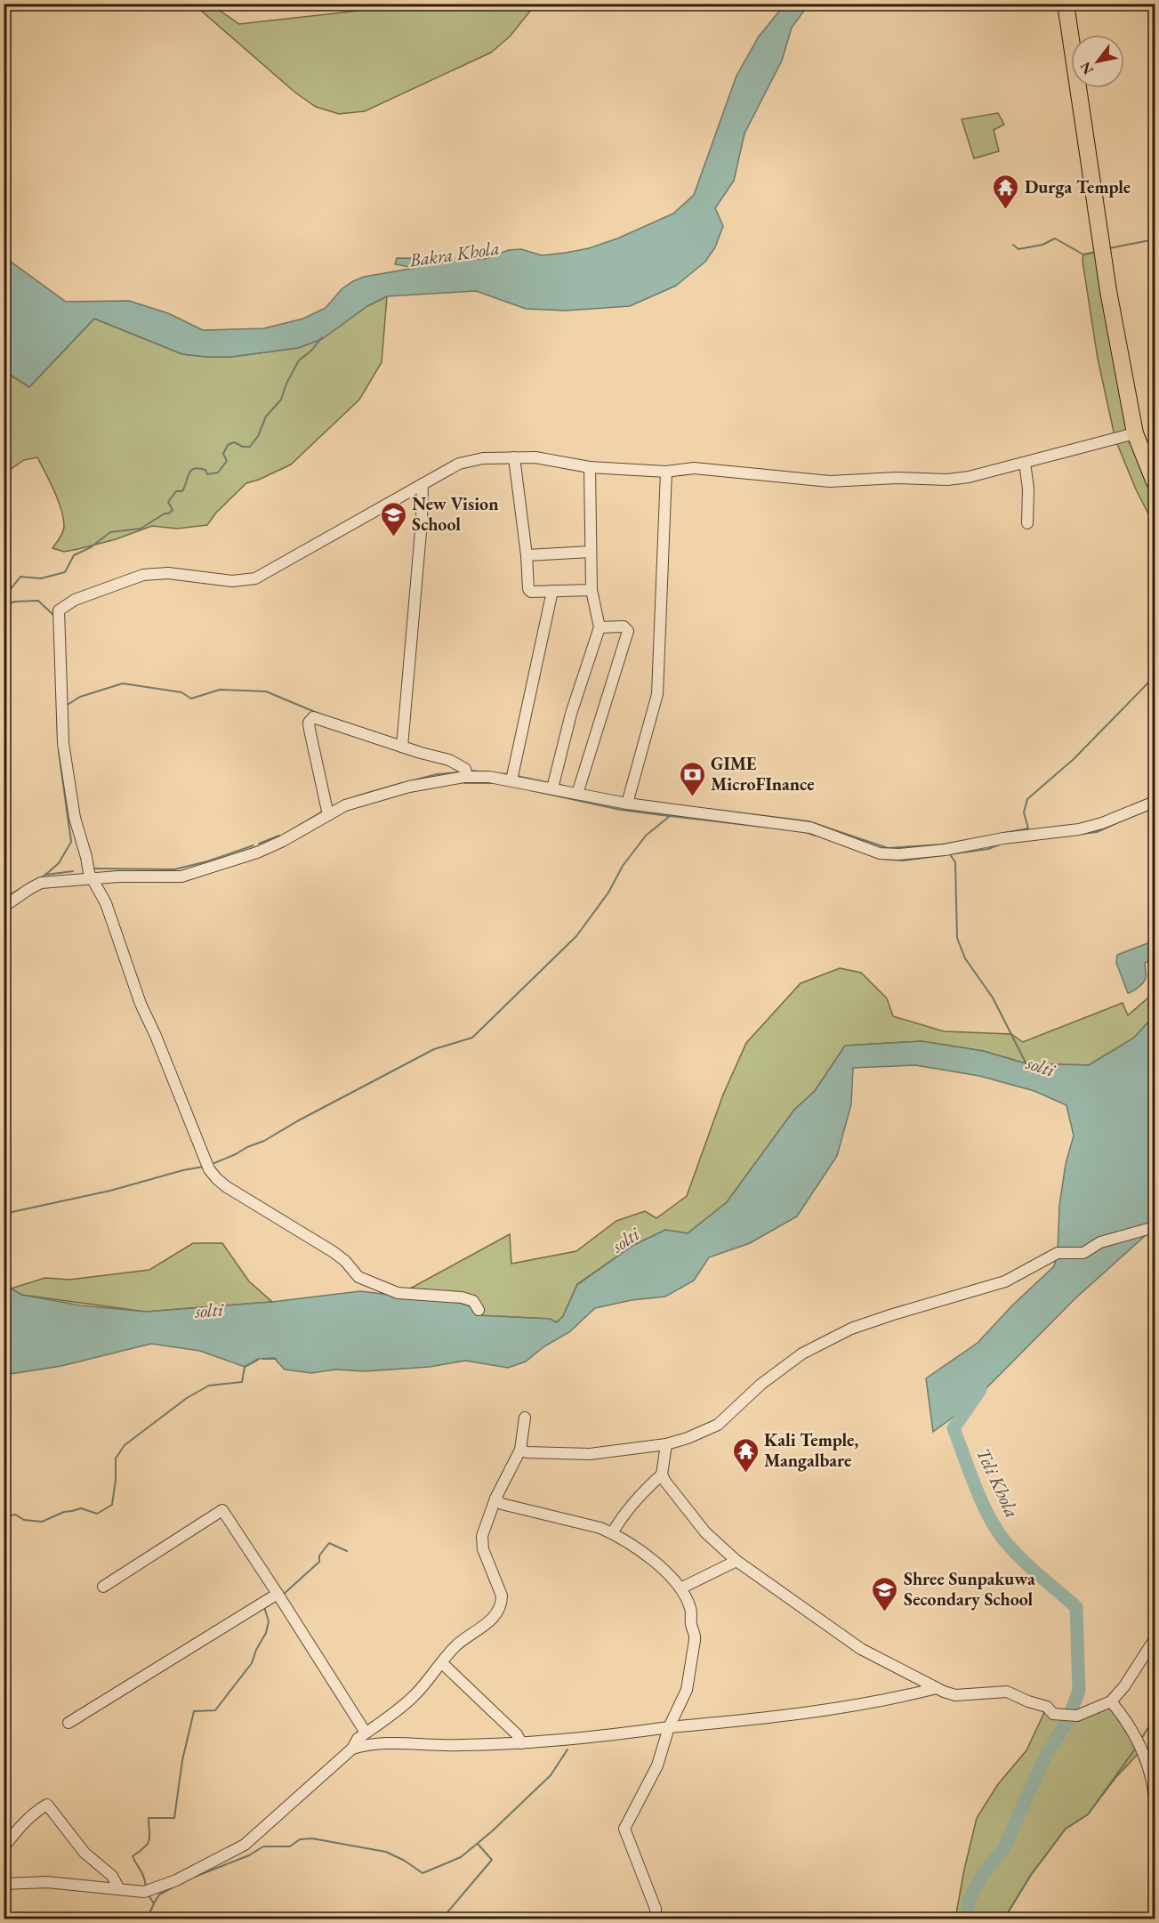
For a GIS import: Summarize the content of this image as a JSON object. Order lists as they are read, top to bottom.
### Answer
{
  "water": ["Bakra Khola", "solti", "Teli Khola"],
  "places": {
    "temple": ["Durga Temple", "Kali Temple, Mangalbare"],
    "school or university": ["New Vision School", "Shree Sunpakuwa Secondary School"],
    "bank": ["GIME MicroFInance"]
  },
  "north": "bottom left"
}
